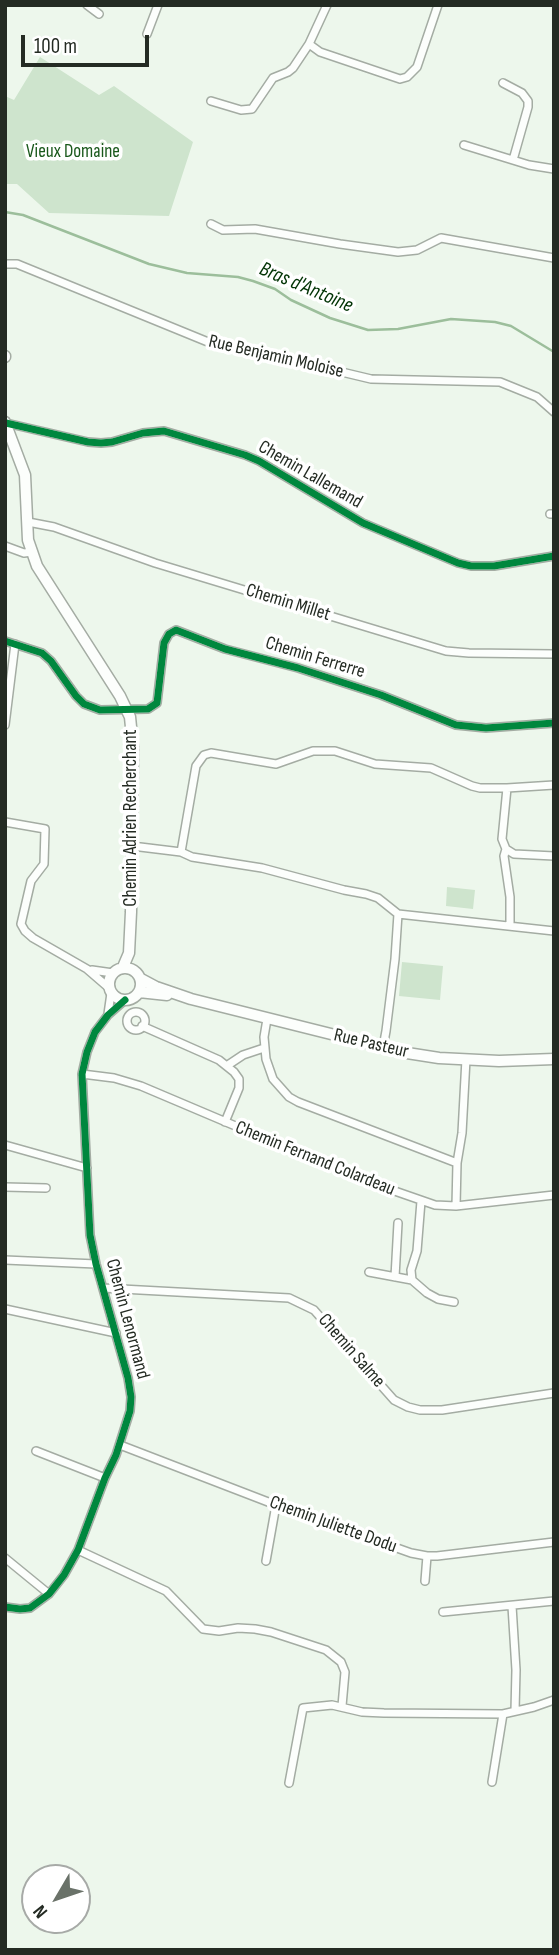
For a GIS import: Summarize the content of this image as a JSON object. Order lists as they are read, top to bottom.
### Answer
{
  "streets": {
    "main road": ["Chemin Adrien Recherchant", "Rue Pasteur"],
    "street": [
      "Rue Benjamin Moloise",
      "Chemin Lallemand",
      "Chemin Millet",
      "Chemin Ferrerre",
      "Chemin Fernand Colardeau",
      "Chemin Lenormand",
      "Chemin Salme",
      "Chemin Juliette Dodu"
    ]
  },
  "crossings": [
    ["Chemin Lallemand", "Chemin Adrien Recherchant"],
    ["Chemin Millet", "Chemin Adrien Recherchant"],
    ["Chemin Ferrerre", "Chemin Adrien Recherchant"],
    ["Chemin Adrien Recherchant", "Rue Pasteur"],
    ["Chemin Adrien Recherchant", "Chemin Lenormand"],
    ["Rue Pasteur", "Chemin Lenormand"],
    ["Chemin Fernand Colardeau", "Chemin Lenormand"],
    ["Chemin Lenormand", "Chemin Salme"],
    ["Chemin Lenormand", "Chemin Juliette Dodu"]
  ],
  "water": ["Bras d'Antoine"],
  "parks": ["Vieux Domaine"],
  "scale_bar": "100 m",
  "north": "bottom left"
}
